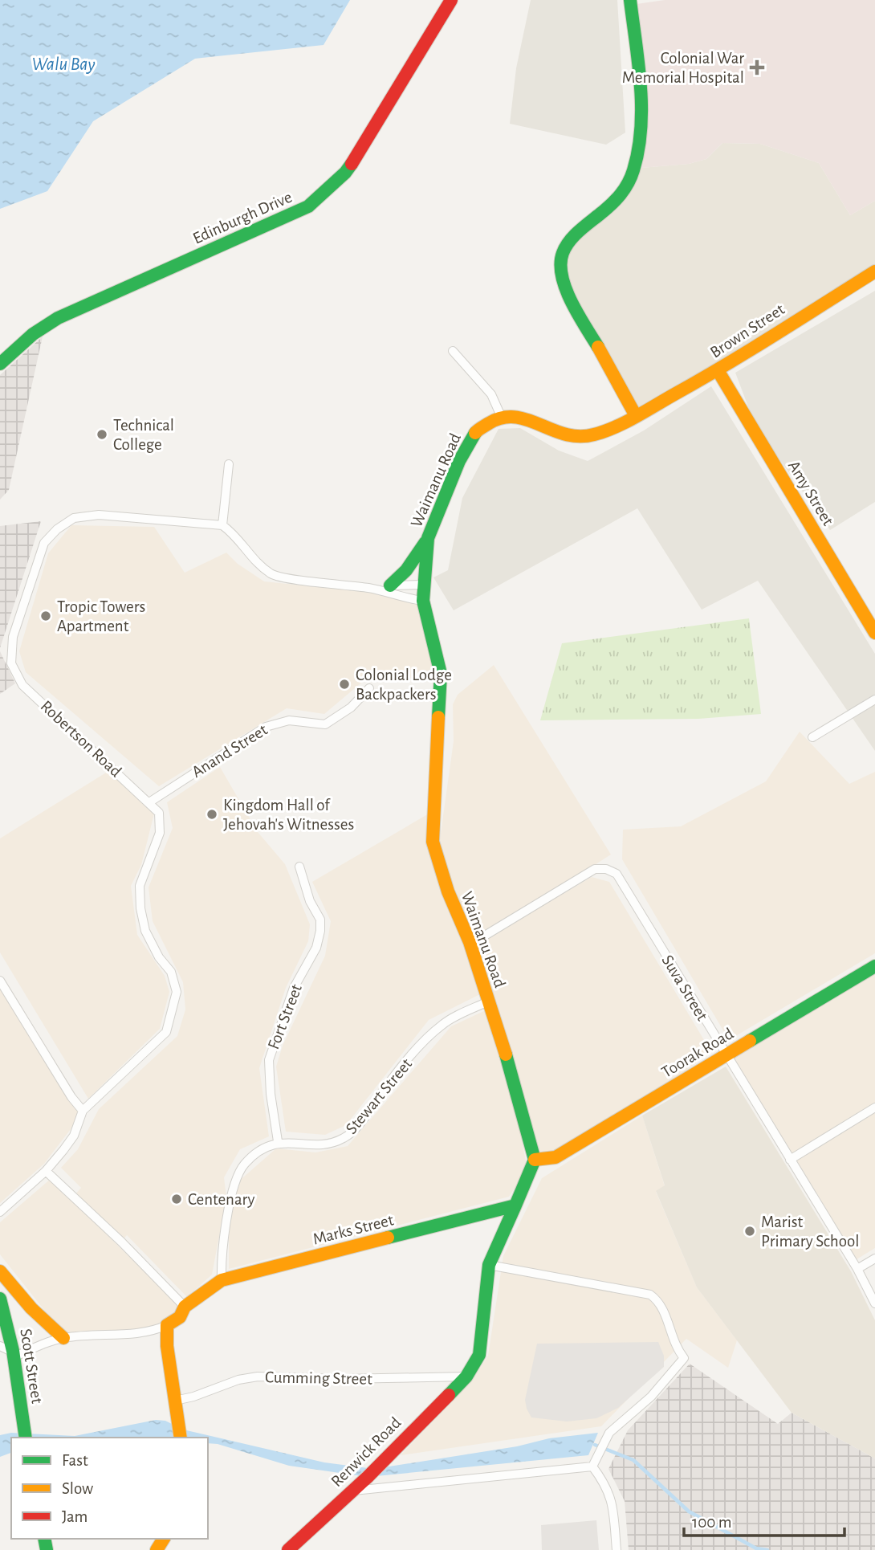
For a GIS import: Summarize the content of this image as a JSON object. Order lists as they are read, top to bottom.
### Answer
{
  "streets": {
    "main road": [
      "Edinburgh Drive",
      "Brown Street",
      "Waimanu Road",
      "Amy Street",
      "Toorak Road",
      "Marks Street",
      "Scott Street",
      "Renwick Road"
    ],
    "street": [
      "Robertson Road",
      "Anand Street",
      "Suva Street",
      "Fort Street",
      "Stewart Street",
      "Cumming Street"
    ]
  },
  "crossings": [
    ["Brown Street", "Amy Street"],
    ["Waimanu Road", "Suva Street"],
    ["Waimanu Road", "Toorak Road"],
    ["Waimanu Road", "Stewart Street"],
    ["Robertson Road", "Anand Street"],
    ["Suva Street", "Toorak Road"],
    ["Fort Street", "Stewart Street"],
    ["Cumming Street", "Renwick Road"]
  ],
  "water": ["Walu Bay"],
  "places": {
    "health": ["Colonial War Memorial Hospital"],
    "other": [
      "Technical College",
      "Tropic Towers Apartment",
      "Colonial Lodge Backpackers",
      "Kingdom Hall of Jehovah's Witnesses",
      "Centenary",
      "Marist Primary School"
    ]
  },
  "legend": ["Fast", "Slow", "Jam"],
  "scale_bar": "100 m"
}
